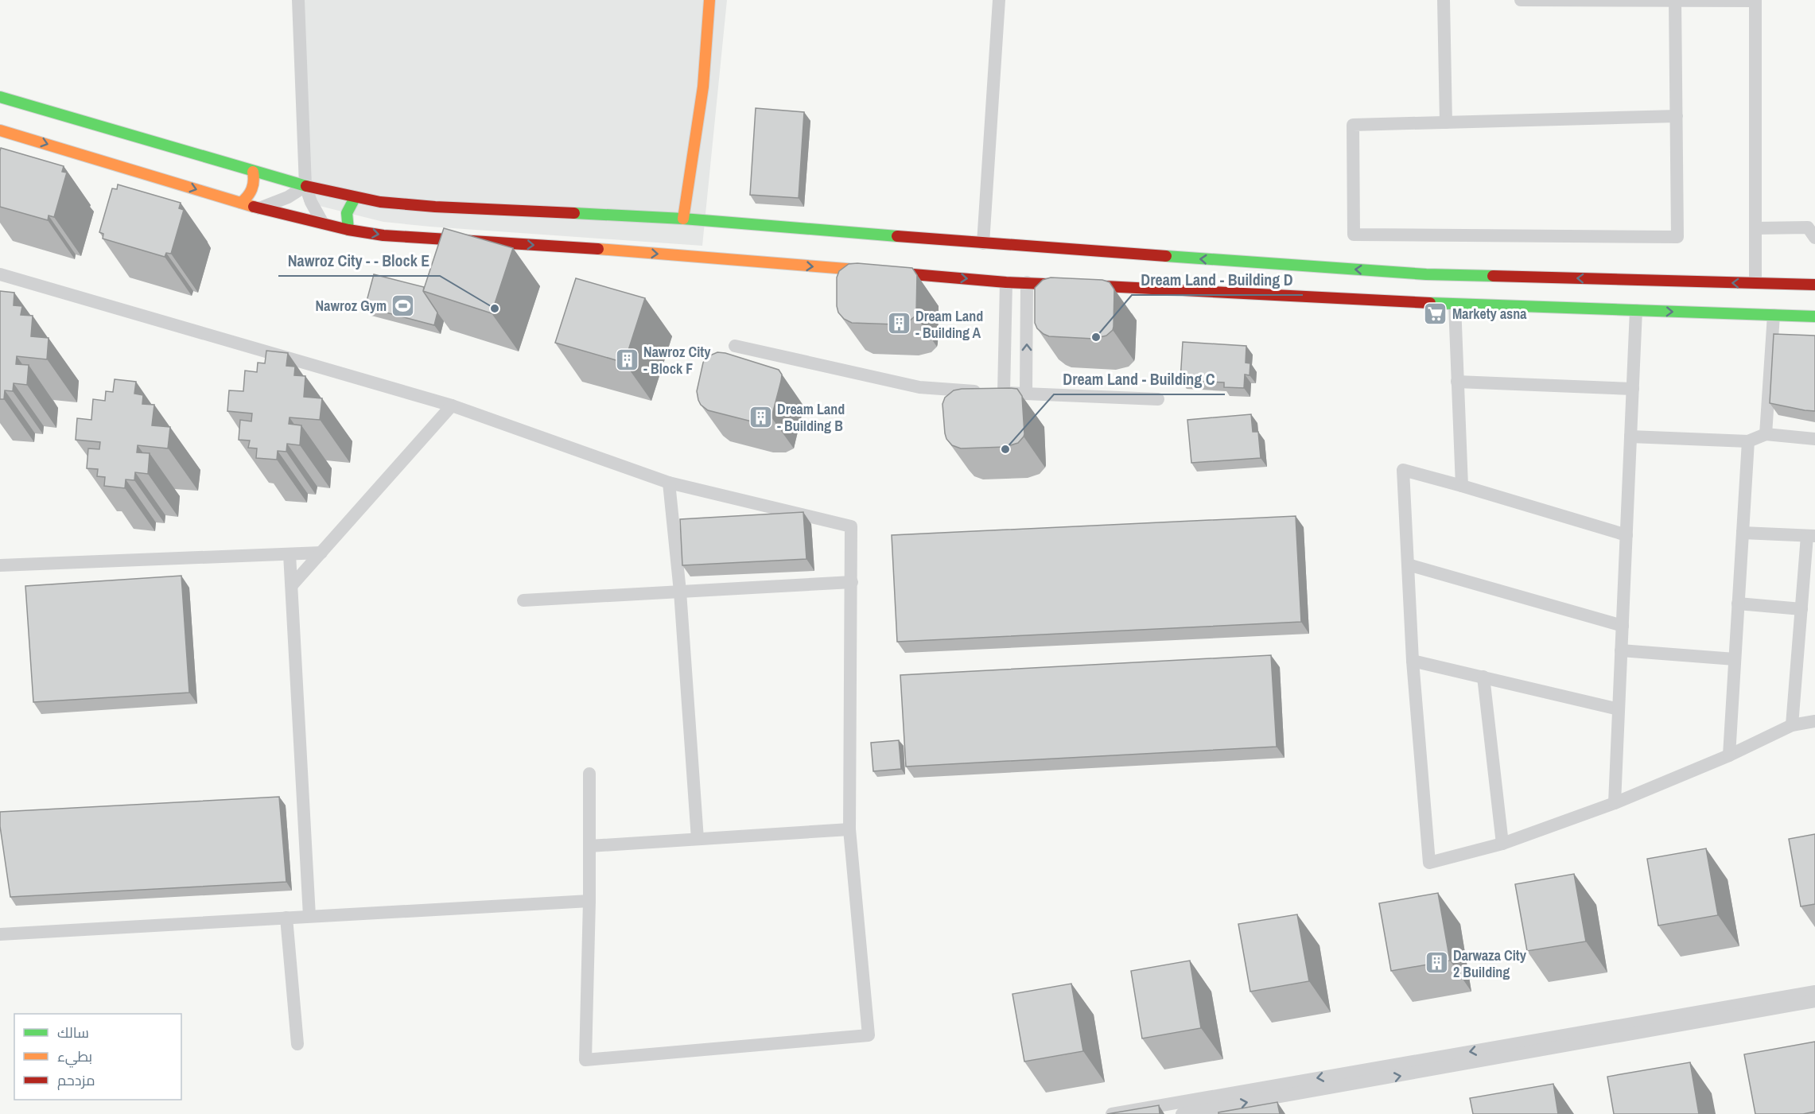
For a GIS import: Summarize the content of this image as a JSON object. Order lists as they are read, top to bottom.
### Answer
{
  "places": {
    "sports": ["Nawroz Gym"],
    "other": ["Nawroz City - - Block E", "Dream Land - Building D", "Dream Land - Building C"],
    "supermarket": ["Markety asna"],
    "building": [
      "Dream Land - Building A",
      "Nawroz City - Block F",
      "Dream Land - Building B",
      "Darwaza City 2 Building"
    ]
  },
  "legend": ["سالك", "بطيء", "مزدحم"]
}
